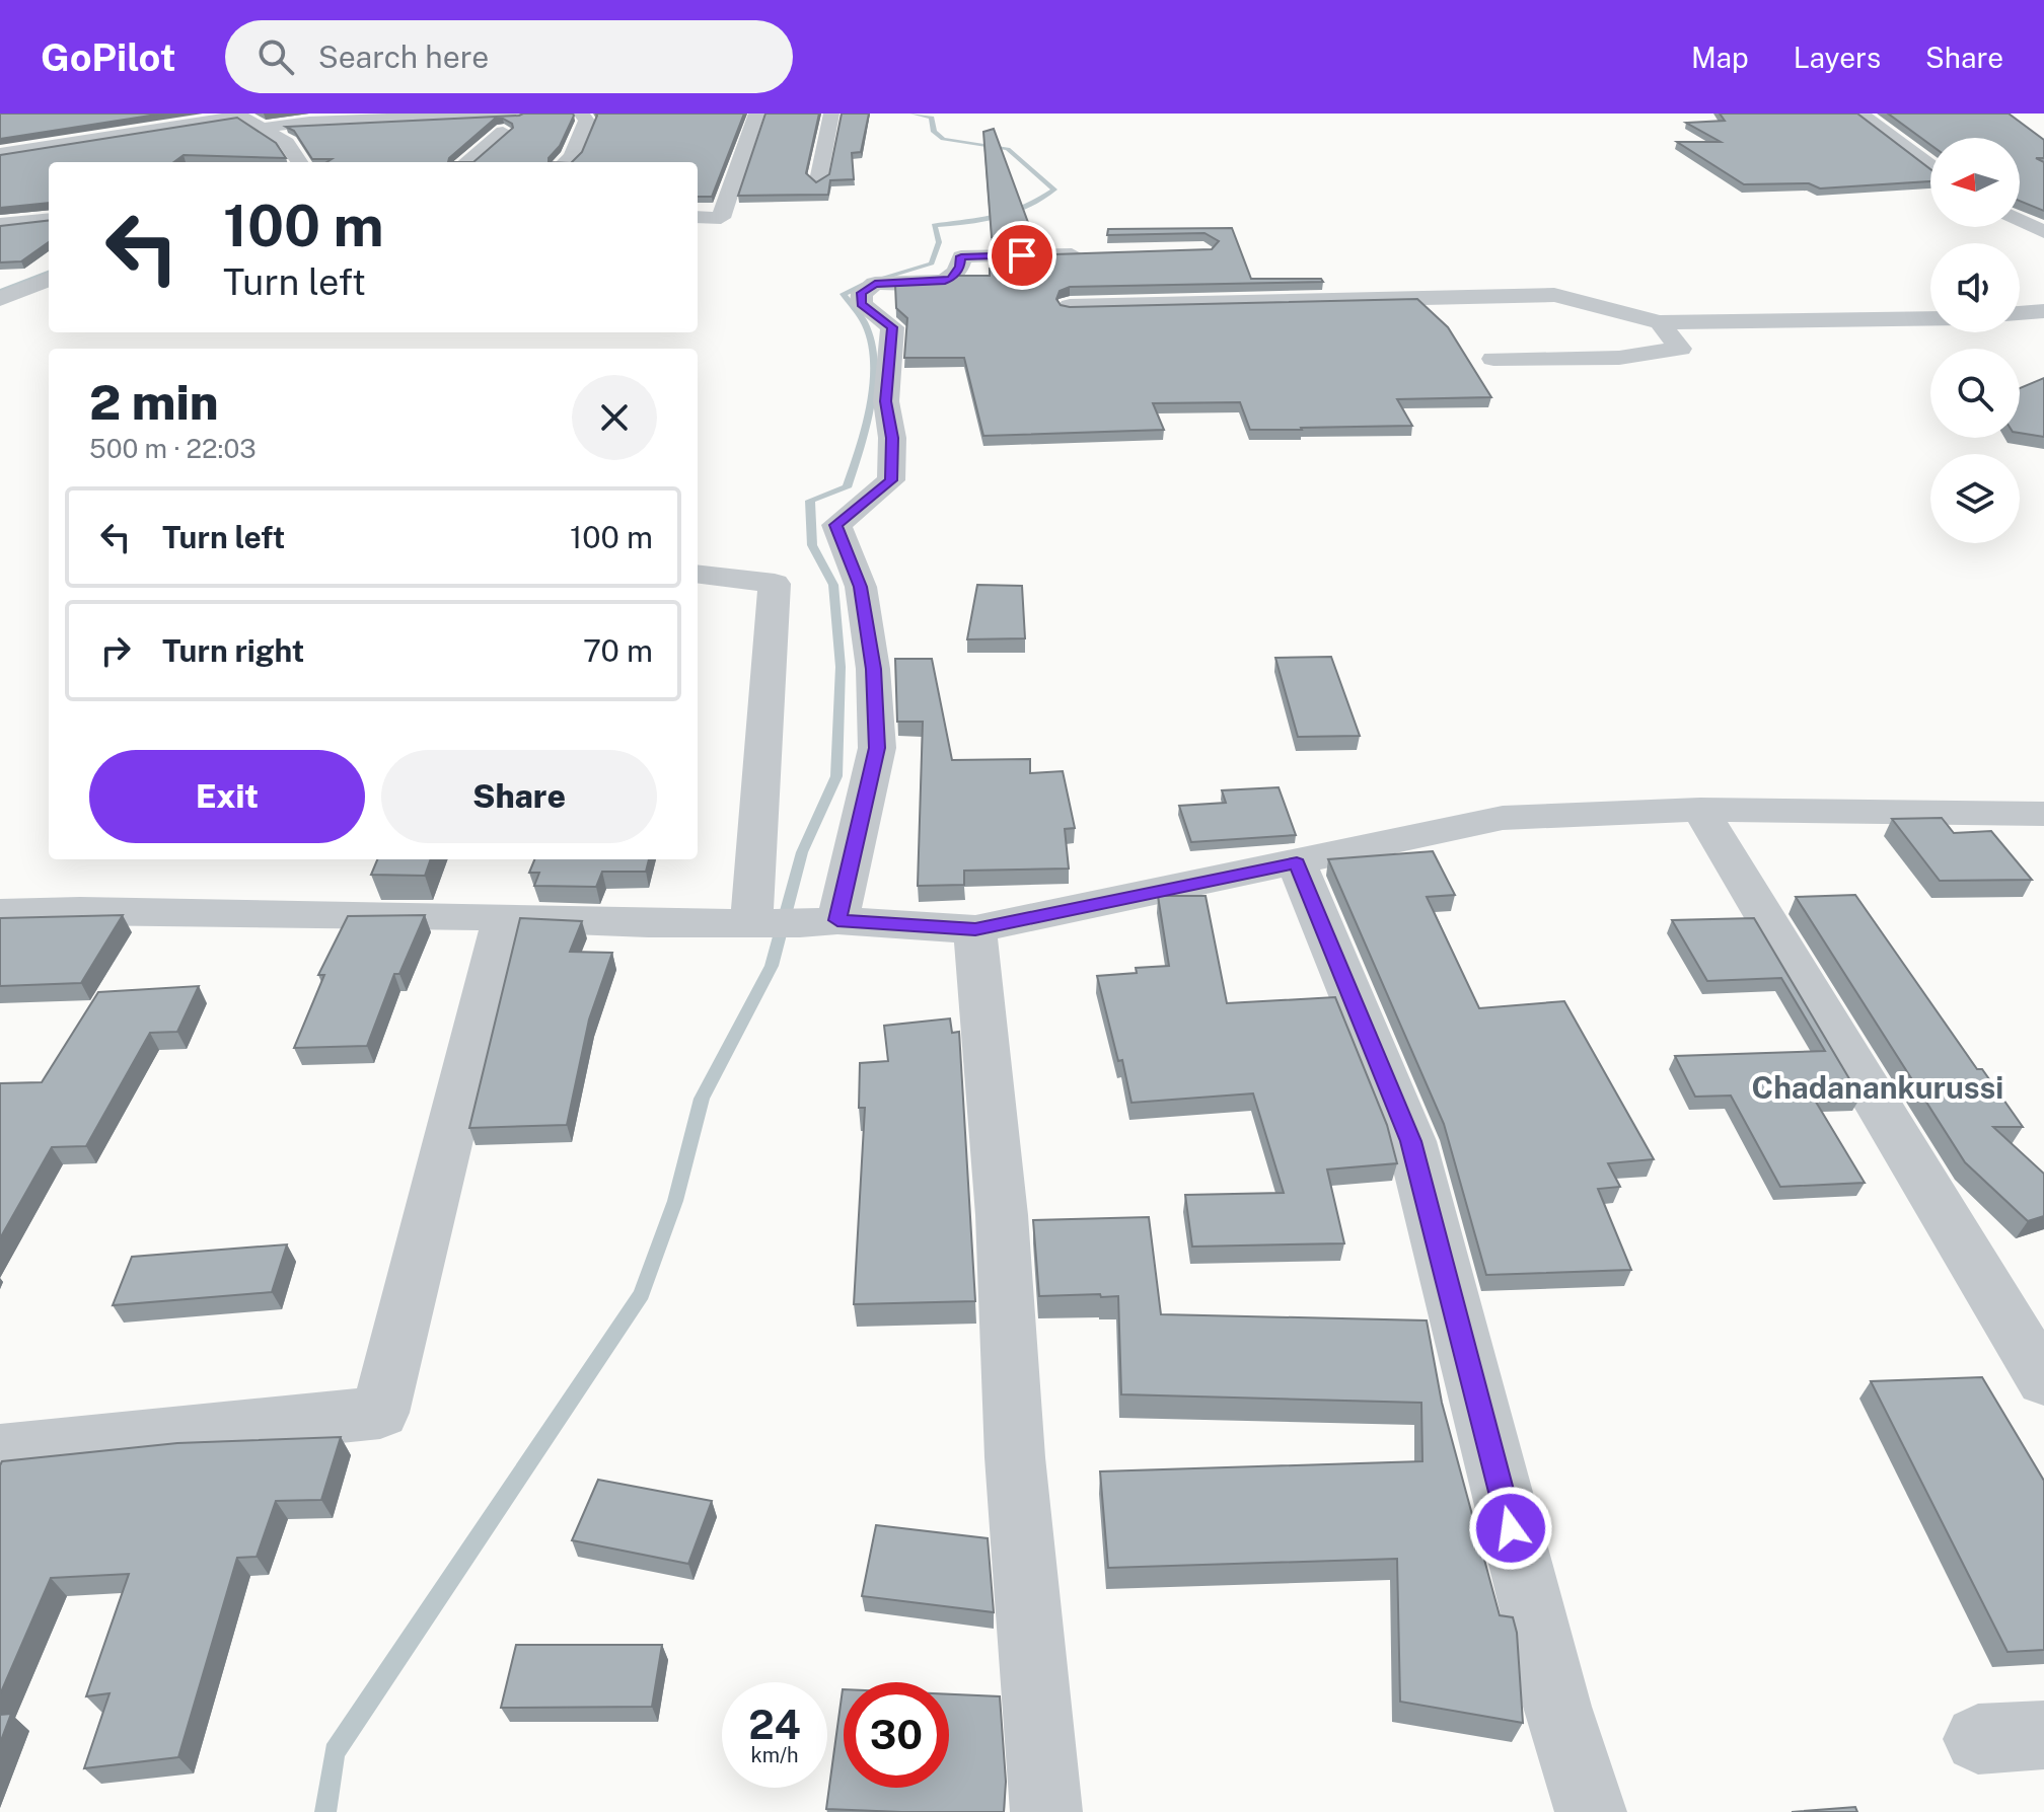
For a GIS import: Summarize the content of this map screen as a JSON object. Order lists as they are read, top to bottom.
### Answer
{
  "districts": ["Chadanankurussi"],
  "north": "left",
  "page": {
    "header": "GoPilot",
    "search": "Search here",
    "nav": ["Map", "Layers", "Share"],
    "turn": ["100 m", "Turn left"],
    "heading": ["2 min", "500 m · 22:03"],
    "list": [
      {
        "name": "Turn left",
        "value": "100 m"
      },
      {
        "name": "Turn right",
        "value": "70 m"
      }
    ],
    "buttons": ["Exit", "Share"],
    "speed": "24 km/h",
    "limit": "30"
  }
}
